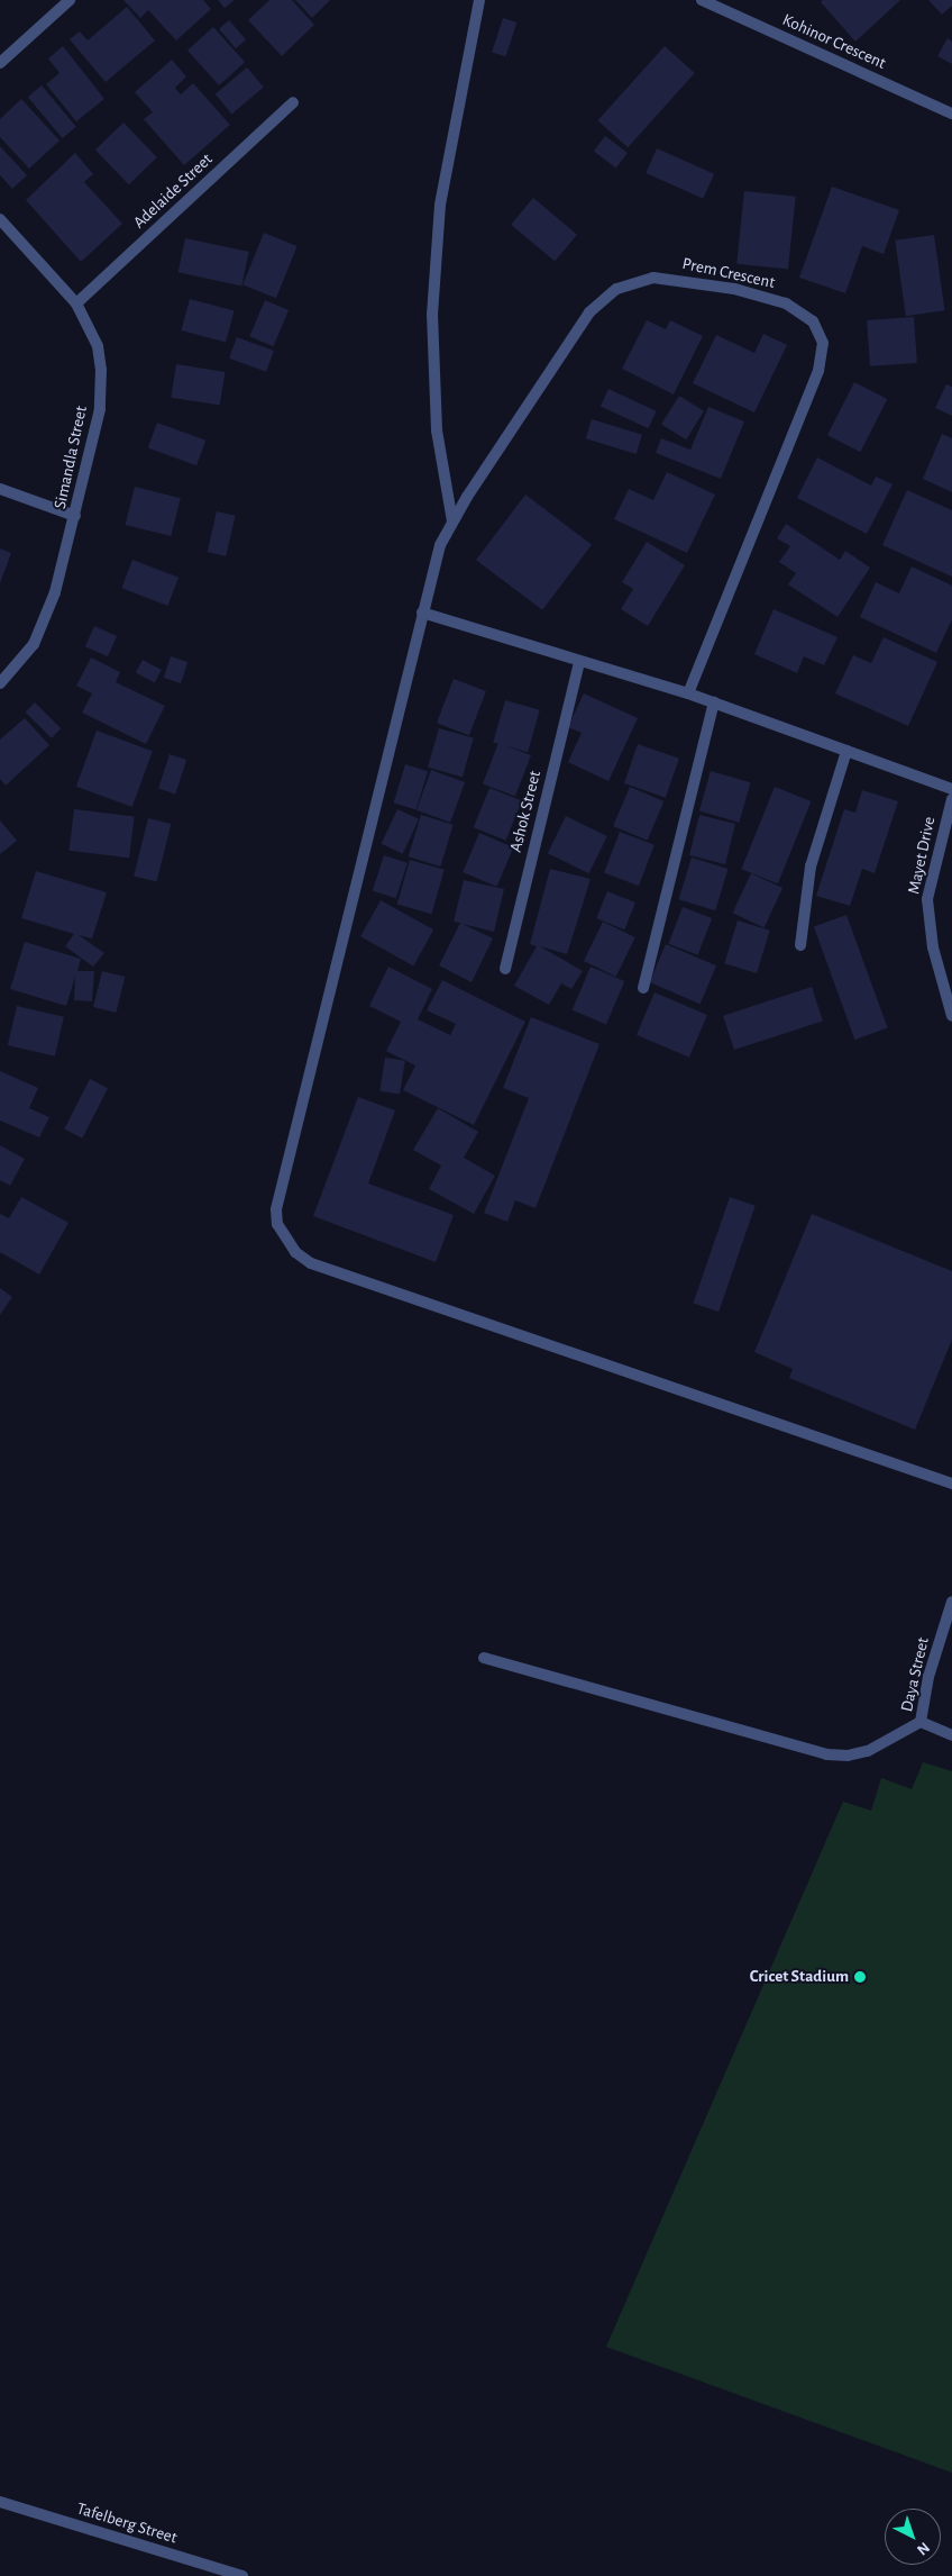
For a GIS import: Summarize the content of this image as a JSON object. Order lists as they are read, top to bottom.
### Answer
{
  "streets": {
    "street": [
      "Kohinor Crescent",
      "Adelaide Street",
      "Prem Crescent",
      "Simandla Street",
      "Ashok Street",
      "Mayet Drive",
      "Daya Street",
      "Tafelberg Street"
    ]
  },
  "crossings": [
    ["Adelaide Street", "Simandla Street"]
  ],
  "places": ["Cricet Stadium"],
  "north": "bottom right"
}
